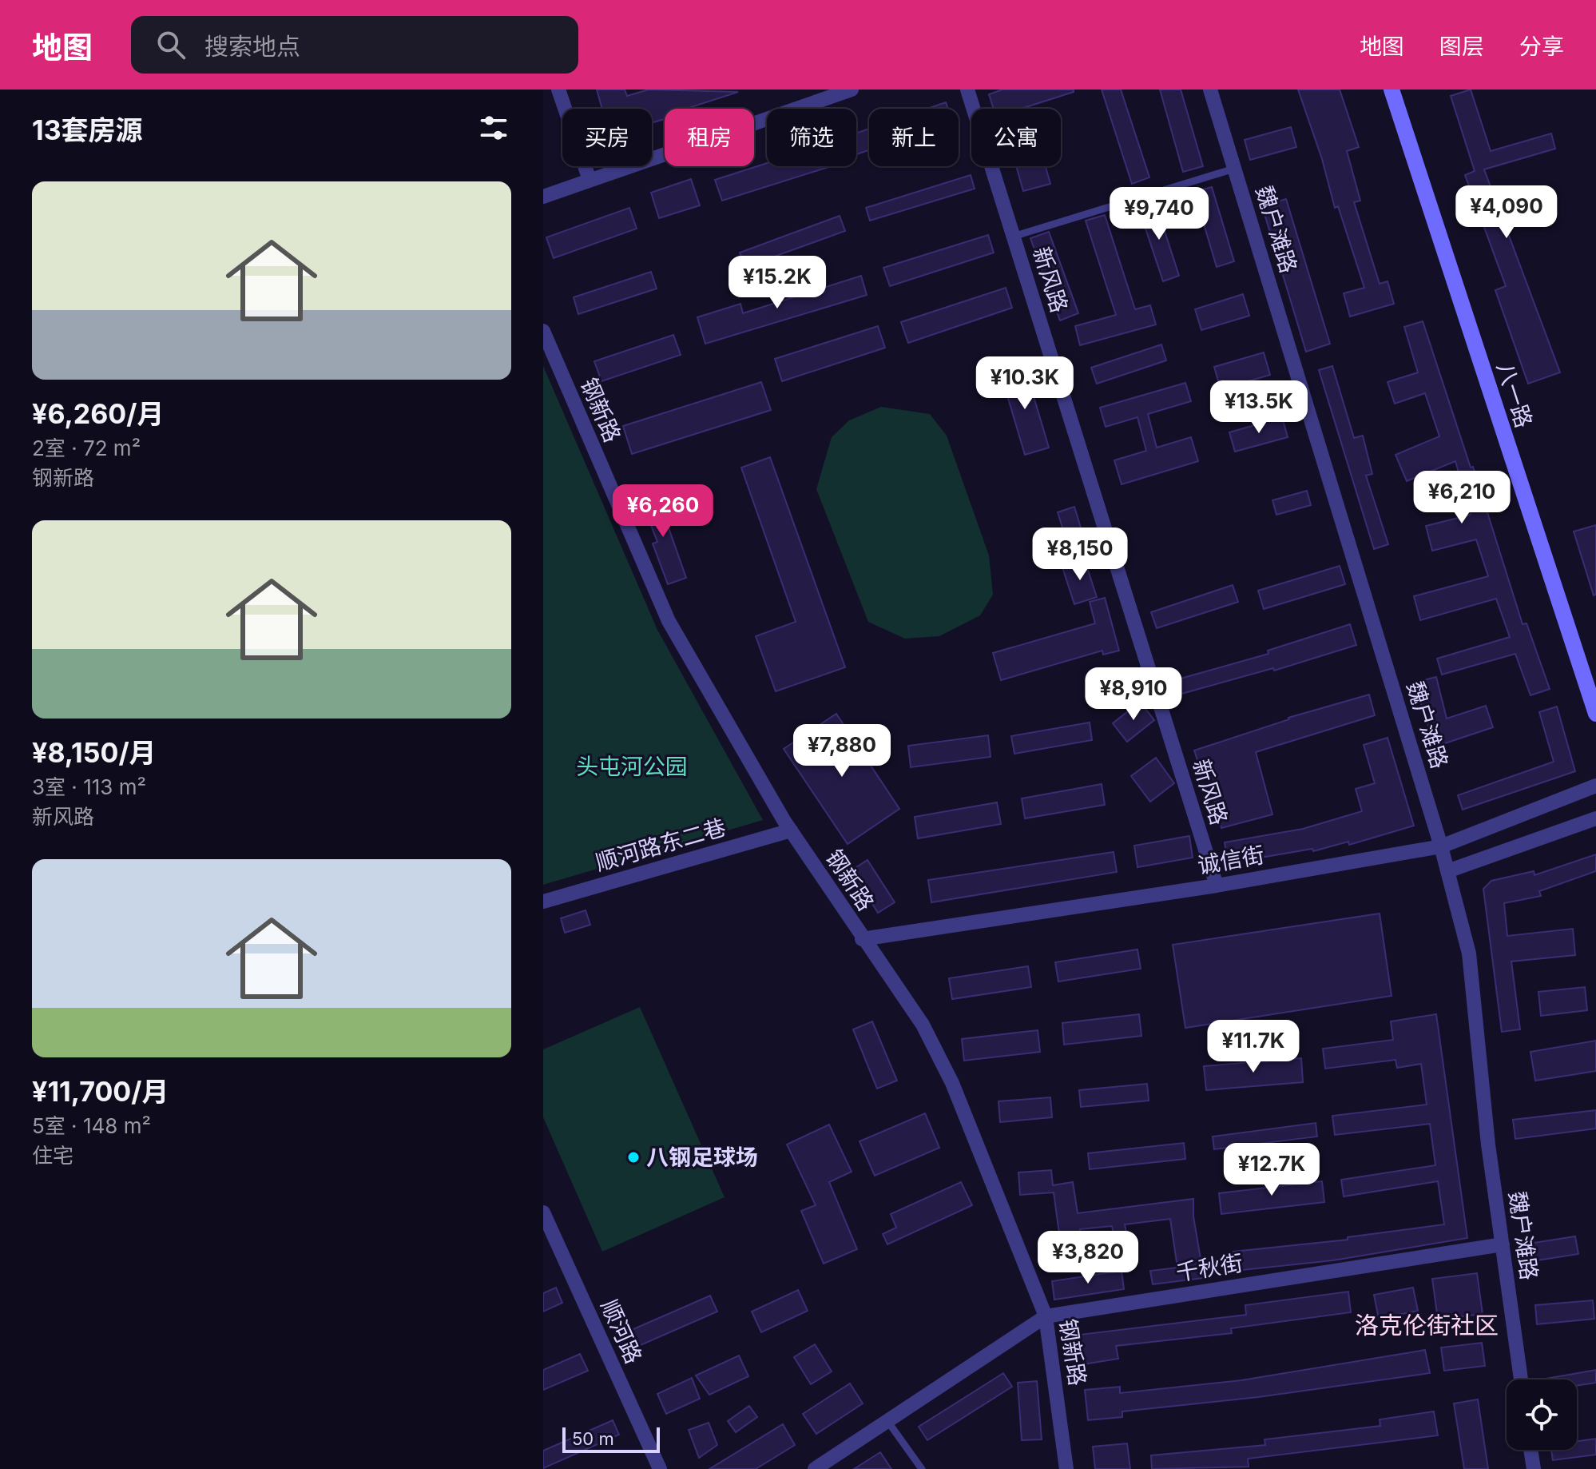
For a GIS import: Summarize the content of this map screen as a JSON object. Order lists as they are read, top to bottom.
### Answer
{
  "streets": {
    "street": [
      "魏户滩路",
      "新风路",
      "八一路",
      "钢新路",
      "顺河路东二巷",
      "诚信街",
      "千秋街",
      "顺河路"
    ]
  },
  "crossings": [
    ["魏户滩路", "诚信街"],
    ["魏户滩路", "千秋街"],
    ["新风路", "诚信街"],
    ["钢新路", "顺河路东二巷"],
    ["钢新路", "诚信街"],
    ["钢新路", "千秋街"]
  ],
  "districts": ["洛克伦街社区"],
  "parks": ["头屯河公园"],
  "places": ["八钢足球场"],
  "scale_bar": "50 m",
  "page": {
    "header": "地图",
    "search": "搜索地点",
    "nav": ["地图", "图层", "分享"],
    "heading": "13套房源",
    "chip": [
      "买房",
      "租房",
      "筛选",
      "新上",
      "公寓"
    ],
    "list": [
      {
        "name": "¥6,260/月",
        "note": "2室 · 72 m² · 钢新路"
      },
      {
        "name": "¥8,150/月",
        "note": "3室 · 113 m² · 新风路"
      },
      {
        "name": "¥11,700/月",
        "note": "5室 · 148 m² · 住宅"
      }
    ],
    "price": [
      "¥4,090",
      "¥9,740",
      "¥15.2K",
      "¥10.3K",
      "¥13.5K",
      "¥6,210",
      "¥6,260",
      "¥8,150",
      "¥8,910",
      "¥7,880",
      "¥11.7K",
      "¥12.7K",
      "¥3,820"
    ],
    "scale": "50 m"
  }
}
